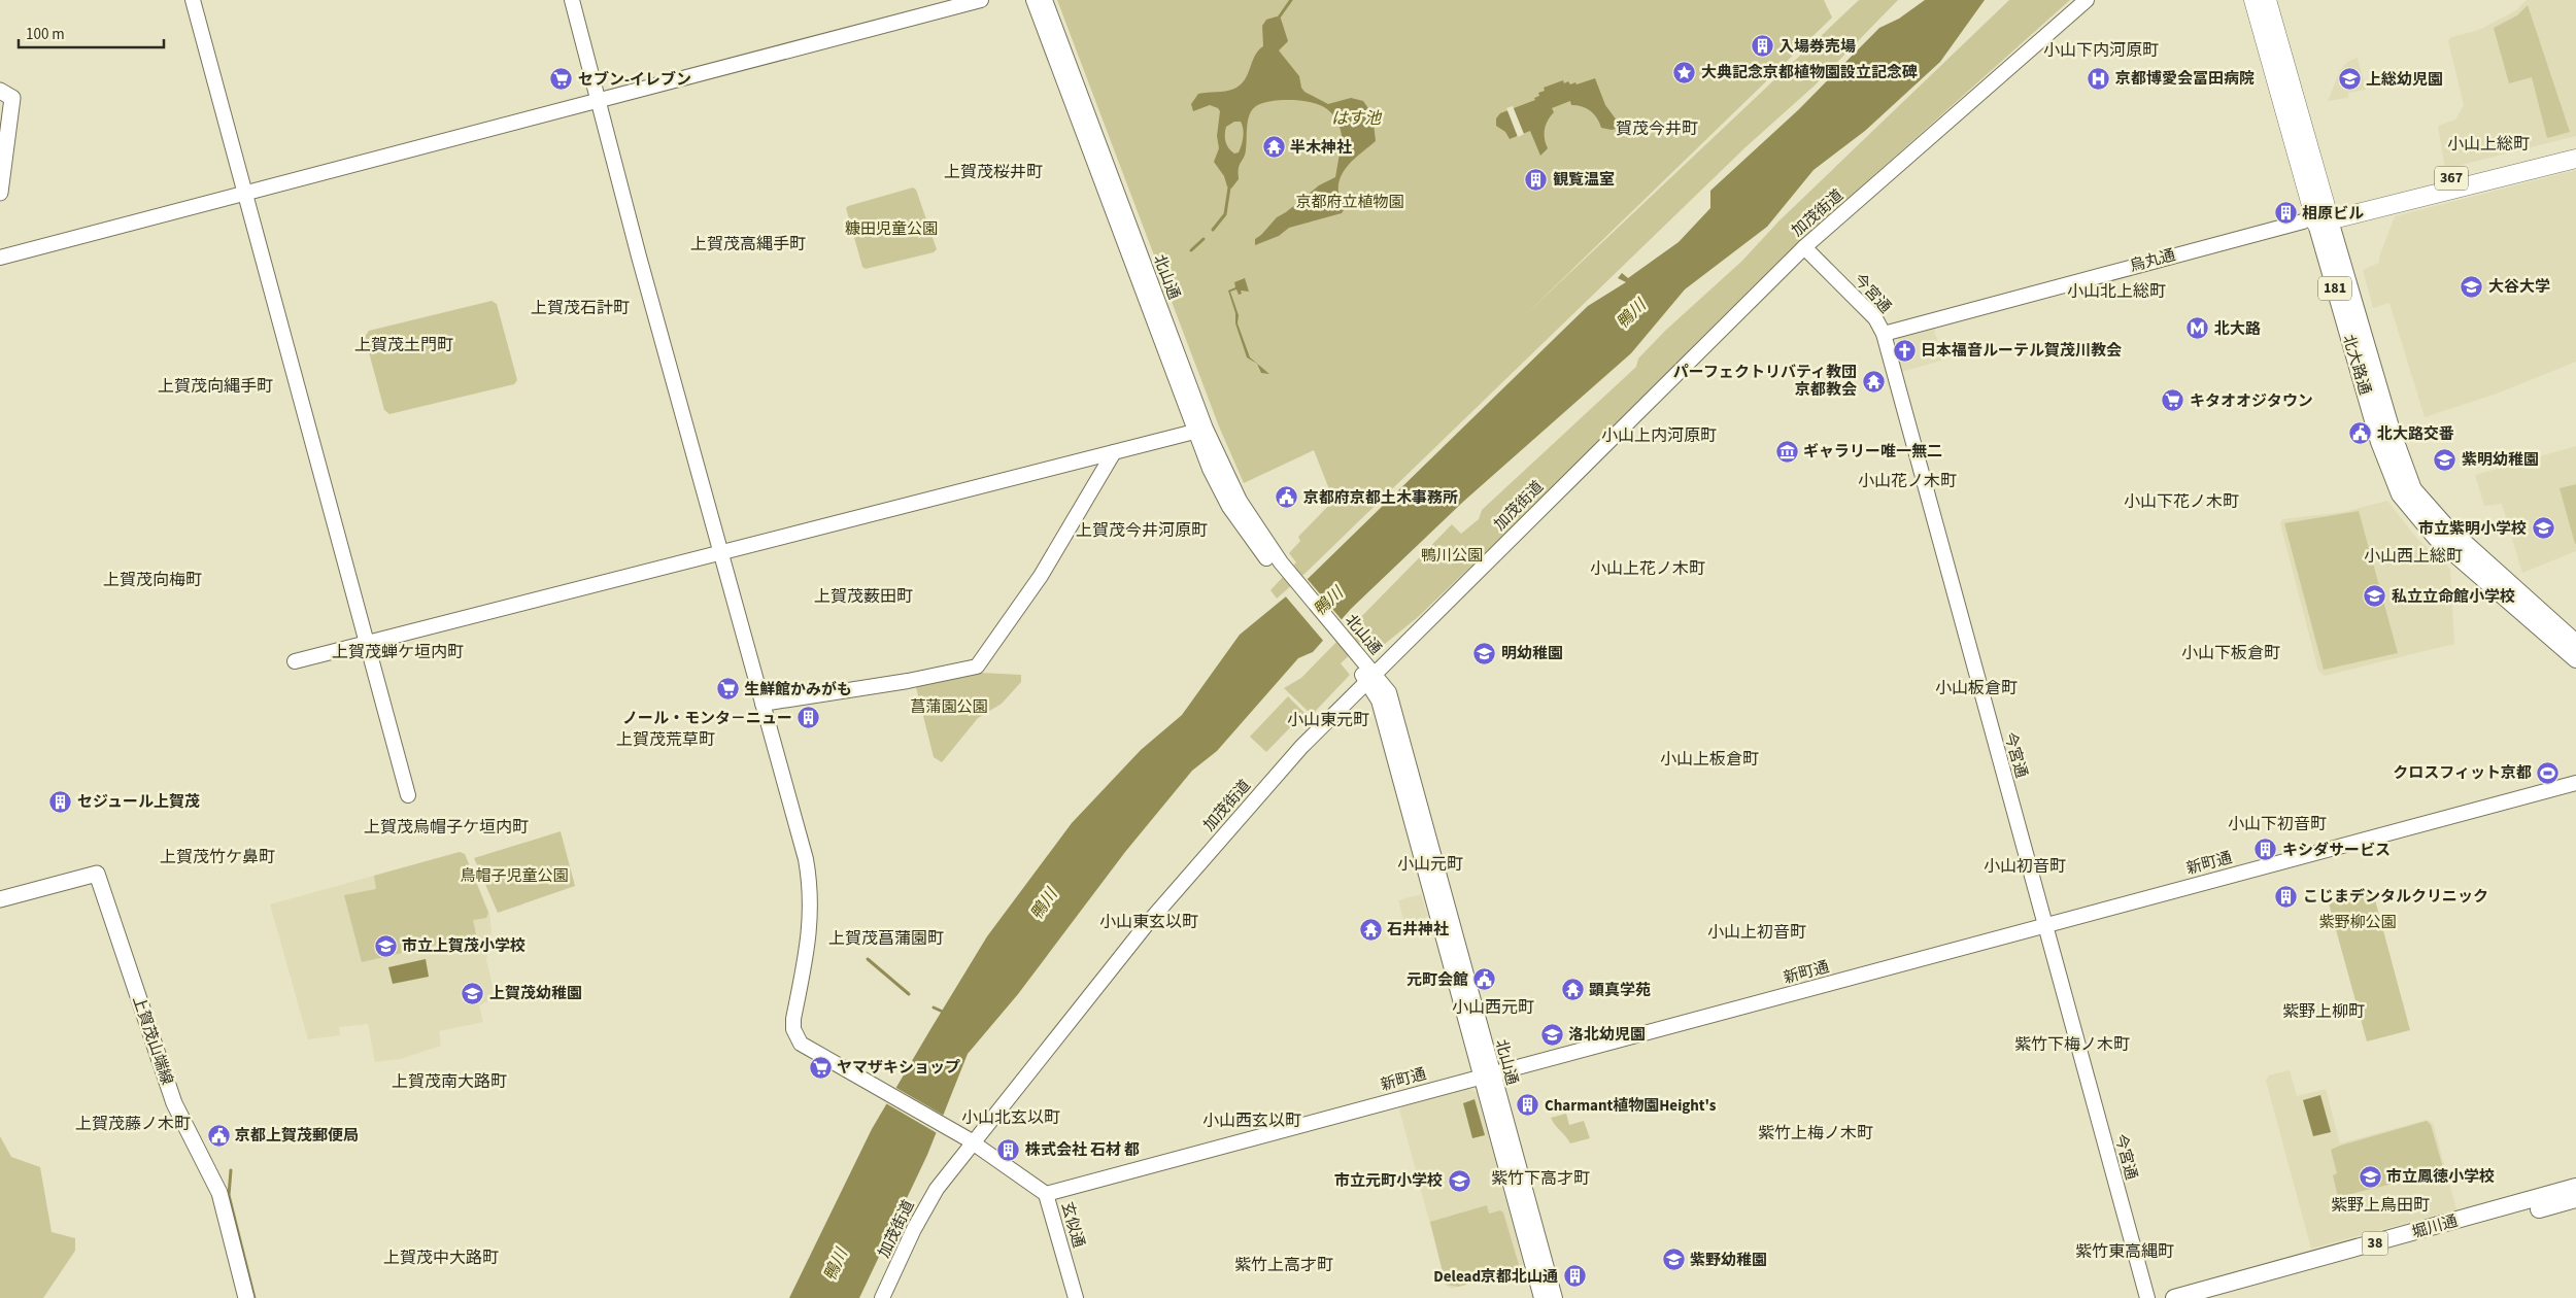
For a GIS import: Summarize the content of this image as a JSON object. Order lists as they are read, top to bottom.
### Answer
{
  "streets": {
    "highway": ["367", "烏丸通", "北大路通"],
    "main road": [
      "181",
      "上賀茂山端線",
      "堀川通",
      "38"
    ],
    "street": [
      "加茂街道",
      "北山通",
      "今宮通",
      "新町通",
      "玄似通"
    ]
  },
  "crossings": [
    ["加茂街道", "北山通"],
    ["加茂街道", "今宮通"],
    ["加茂街道", "玄似通"],
    ["烏丸通", "今宮通"],
    ["烏丸通", "北大路通"],
    ["北山通", "新町通"],
    ["今宮通", "新町通"],
    ["新町通", "玄似通"]
  ],
  "districts": [
    "小山下内河原町",
    "賀茂今井町",
    "小山上総町",
    "上賀茂桜井町",
    "上賀茂高縄手町",
    "小山北上総町",
    "上賀茂石計町",
    "上賀茂土門町",
    "上賀茂向縄手町",
    "小山上内河原町",
    "小山花ノ木町",
    "小山下花ノ木町",
    "上賀茂今井河原町",
    "小山西上総町",
    "小山上花ノ木町",
    "上賀茂向梅町",
    "上賀茂薮田町",
    "上賀茂蝉ケ垣内町",
    "小山下板倉町",
    "小山板倉町",
    "小山東元町",
    "上賀茂荒草町",
    "小山上板倉町",
    "小山下初音町",
    "上賀茂烏帽子ケ垣内町",
    "上賀茂竹ケ鼻町",
    "小山元町",
    "小山初音町",
    "小山東玄以町",
    "小山上初音町",
    "上賀茂菖蒲園町",
    "小山西元町",
    "紫野上柳町",
    "紫竹下梅ノ木町",
    "上賀茂南大路町",
    "小山北玄以町",
    "小山西玄以町",
    "上賀茂藤ノ木町",
    "紫竹上梅ノ木町",
    "紫竹下高才町",
    "紫野上鳥田町",
    "紫竹東高縄町",
    "上賀茂中大路町",
    "紫竹上高才町"
  ],
  "water": ["はす池", "鴨川"],
  "parks": [
    "京都府立植物園",
    "糠田児童公園",
    "鴨川公園",
    "菖蒲園公園",
    "鳥帽子児童公園",
    "紫野柳公園"
  ],
  "places": {
    "building": [
      "入場券売場",
      "観覧温室",
      "相原ビル",
      "ノール・モンタ－ニュー",
      "セジュール上賀茂",
      "キシダサービス",
      "こじまデンタルクリニック",
      "Charmant植物園Height's",
      "株式会社 石材 都",
      "Delead京都北山通"
    ],
    "place": ["大典記念京都植物園設立記念碑"],
    "hospital": ["京都博愛会冨田病院"],
    "supermarket": [
      "セブン-イレブン",
      "キタオオジタウン",
      "生鮮館かみがも",
      "ヤマザキショップ"
    ],
    "school or university": [
      "上総幼児園",
      "大谷大学",
      "紫明幼稚園",
      "市立紫明小学校",
      "私立立命館小学校",
      "明幼稚園",
      "市立上賀茂小学校",
      "上賀茂幼稚園",
      "洛北幼児園",
      "市立鳳徳小学校",
      "市立元町小学校",
      "紫野幼稚園"
    ],
    "temple": [
      "半木神社",
      "パーフェクトリバティ教団 京都教会",
      "石井神社",
      "顕真学苑"
    ],
    "metro station": ["北大路"],
    "church": ["日本福音ルーテル賀茂川教会"],
    "public building": [
      "北大路交番",
      "京都府京都土木事務所",
      "元町会館",
      "京都上賀茂郵便局"
    ],
    "museum": ["ギャラリー唯一無二"],
    "sports": ["クロスフィット京都"]
  },
  "scale_bar": "100 m"
}
